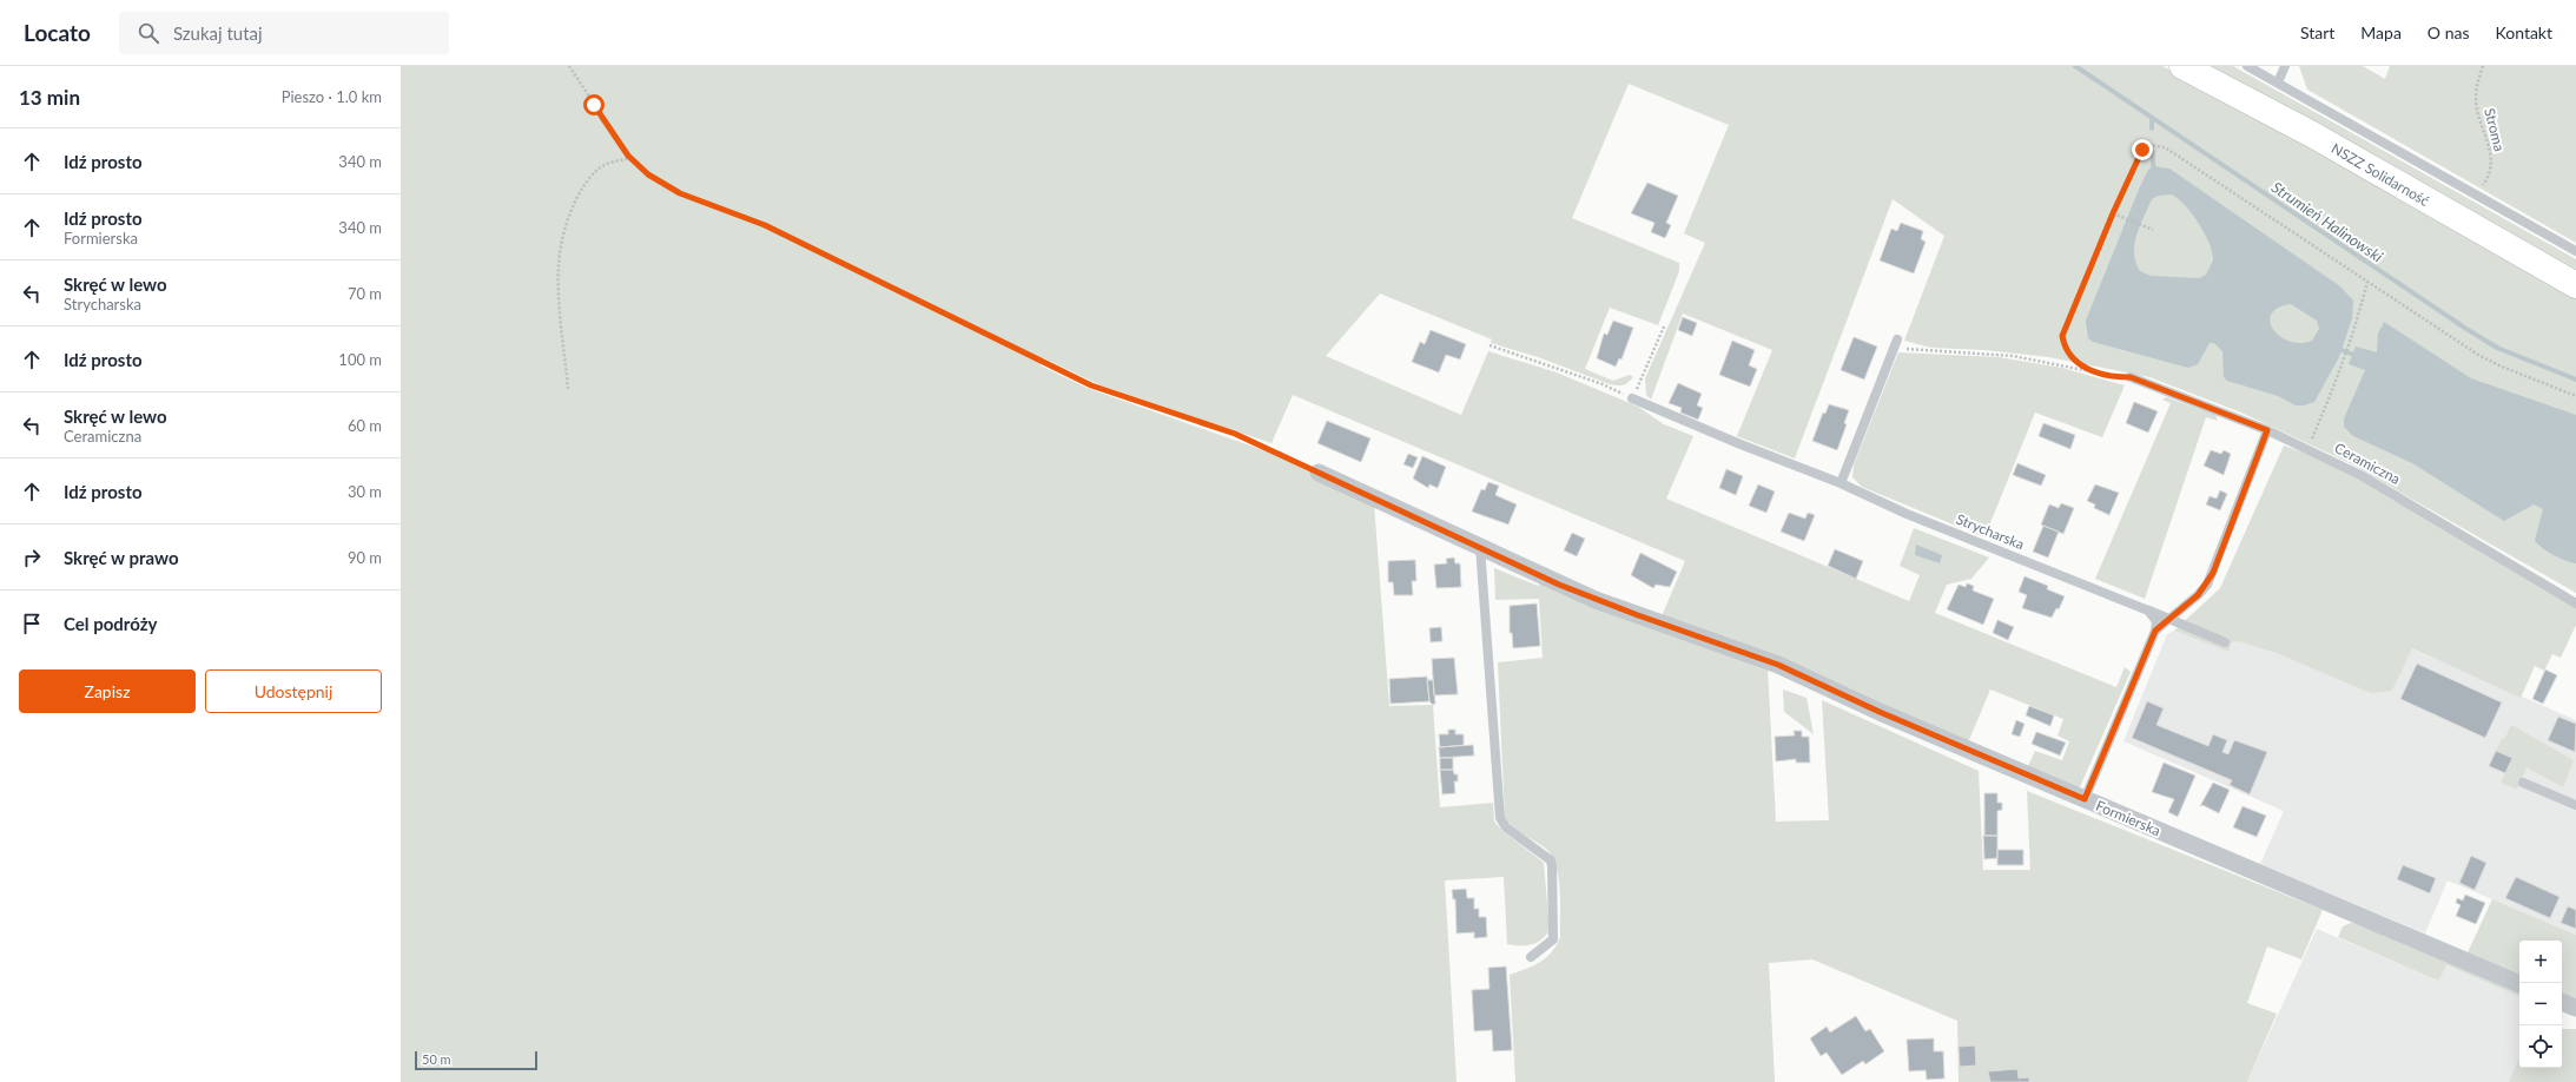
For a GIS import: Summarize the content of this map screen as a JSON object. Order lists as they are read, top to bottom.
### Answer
{
  "streets": {
    "main road": ["NSZZ Solidarność"],
    "street": ["Formierska"],
    "lane": ["Ceramiczna", "Strycharska"],
    "path": ["Stroma"]
  },
  "water": ["Strumień Halinowski"],
  "scale_bar": "50 m",
  "page": {
    "header": "Locato",
    "search": "Szukaj tutaj",
    "nav": [
      "Start",
      "Mapa",
      "O nas",
      "Kontakt"
    ],
    "heading": ["13 min", "Pieszo · 1.0 km"],
    "list": [
      ["Idź prosto", "340 m"],
      ["Idź prosto", "Formierska", "340 m"],
      ["Skręć w lewo", "Strycharska", "70 m"],
      ["Idź prosto", "100 m"],
      ["Skręć w lewo", "Ceramiczna", "60 m"],
      ["Idź prosto", "30 m"],
      ["Skręć w prawo", "90 m"],
      "Cel podróży"
    ],
    "buttons": ["Zapisz", "Udostępnij"],
    "map_buttons": ["+", "−"],
    "scale": "50 m"
  }
}
